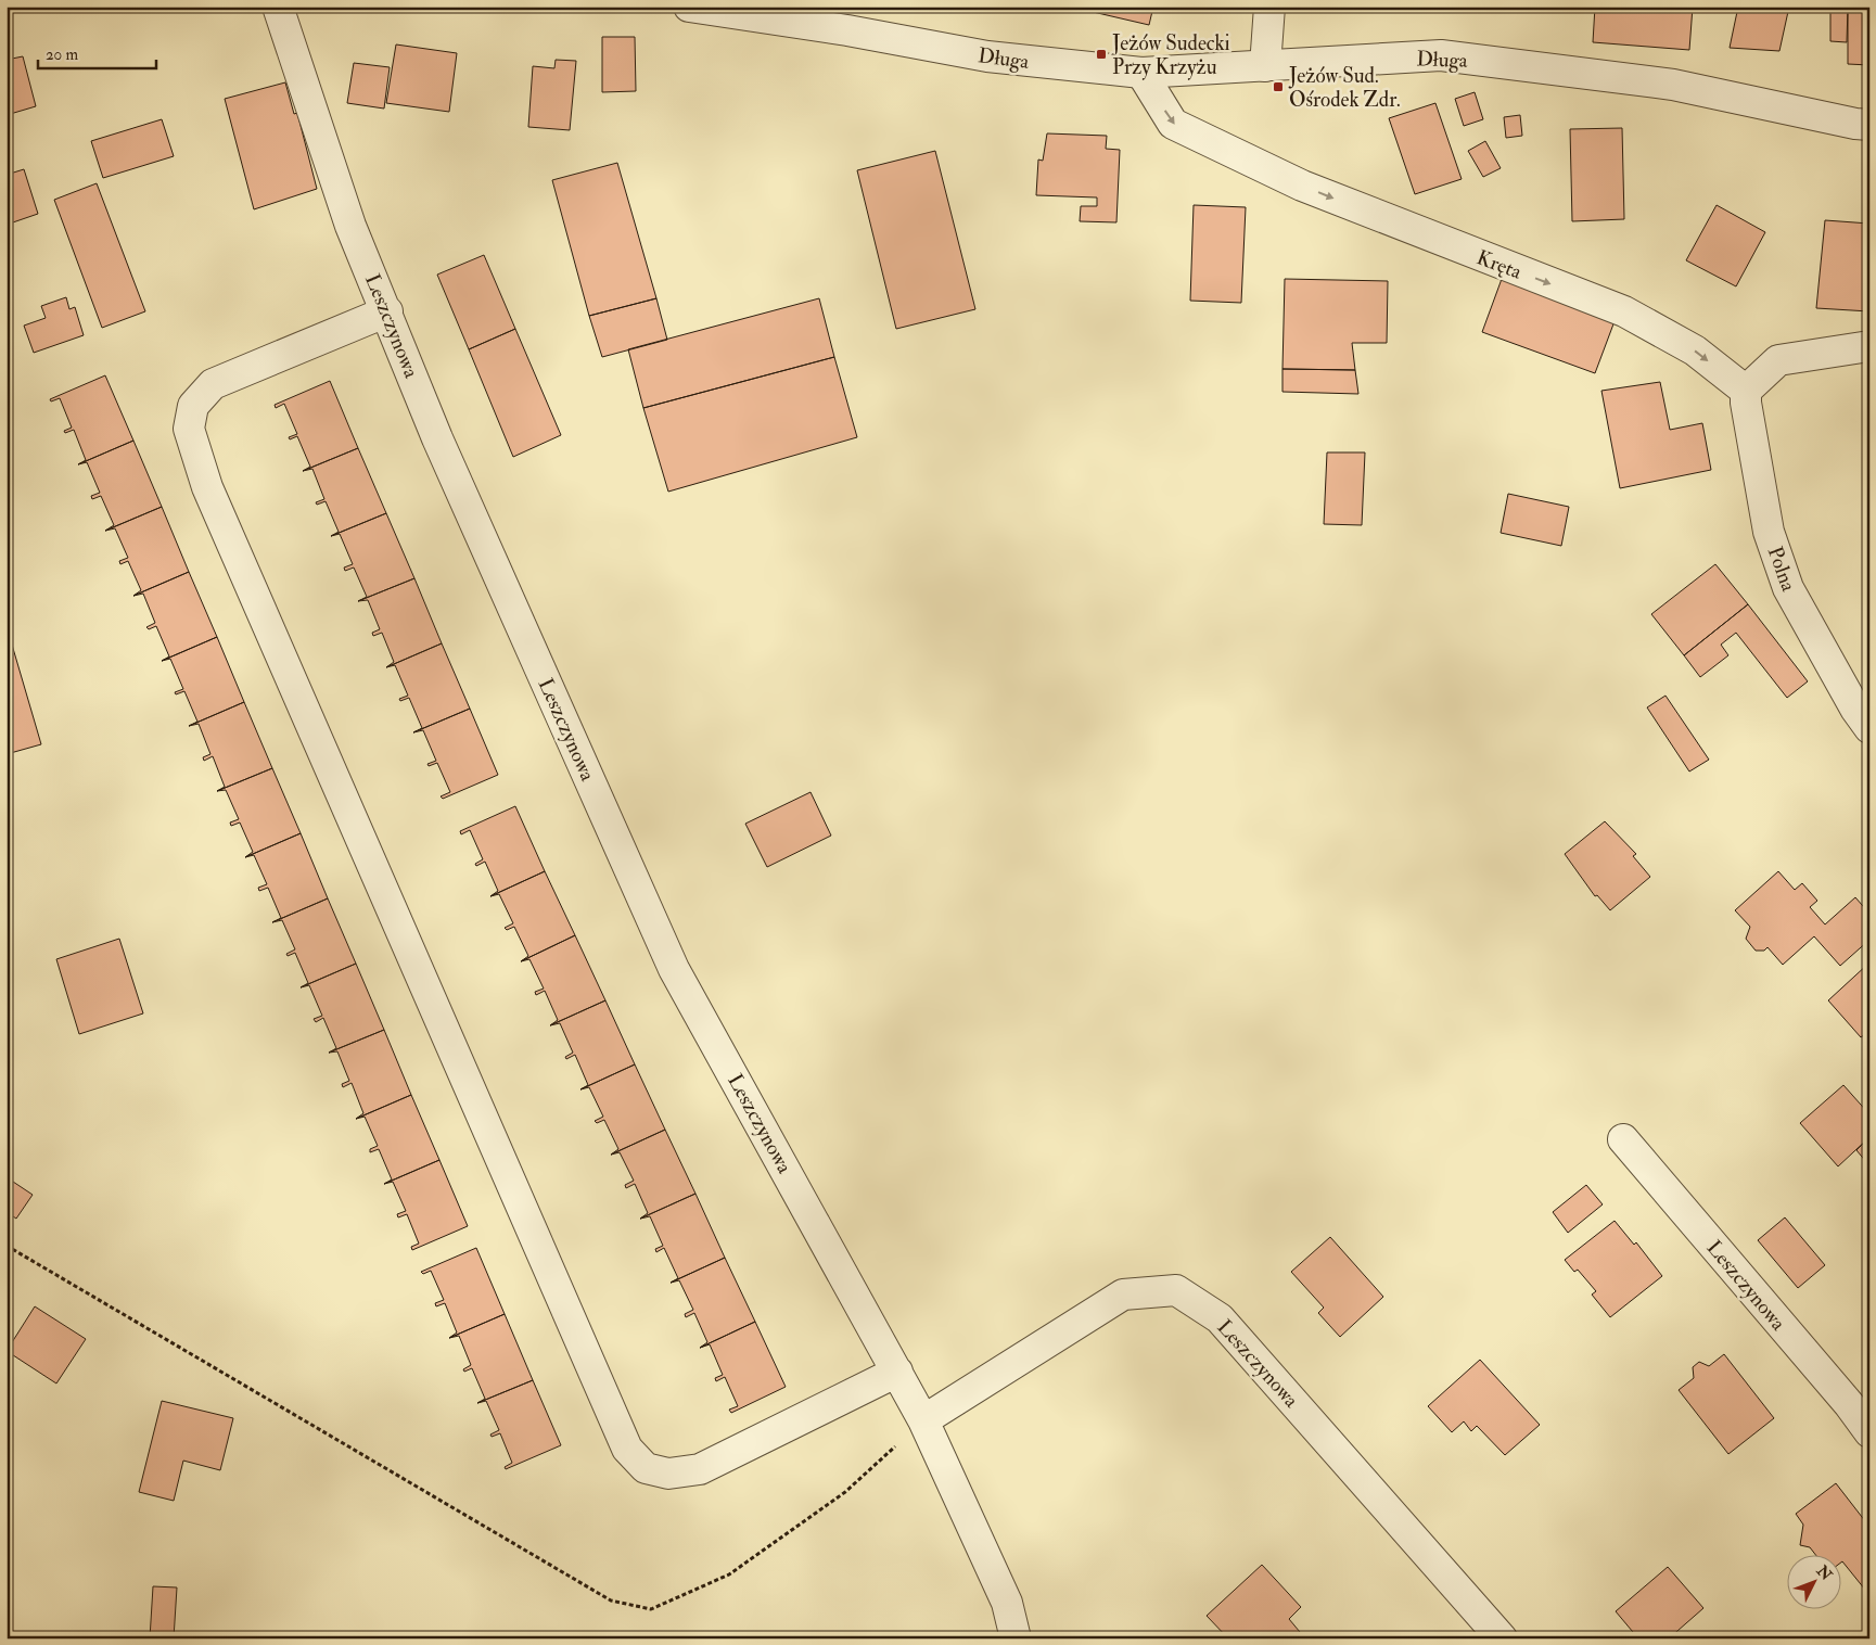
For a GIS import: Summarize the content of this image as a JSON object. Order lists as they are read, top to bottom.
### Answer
{
  "streets": {
    "street": [
      "Długa",
      "Kręta",
      "Leszczynowa",
      "Polna"
    ]
  },
  "crossings": [
    ["Długa", "Kręta"],
    ["Kręta", "Polna"]
  ],
  "one_way": ["Kręta"],
  "places": {
    "transit": ["Jeżów Sudecki Przy Krzyżu", "Jeżów Sud. Ośrodek Zdr."]
  },
  "scale_bar": "20 m",
  "north": "top right"
}
